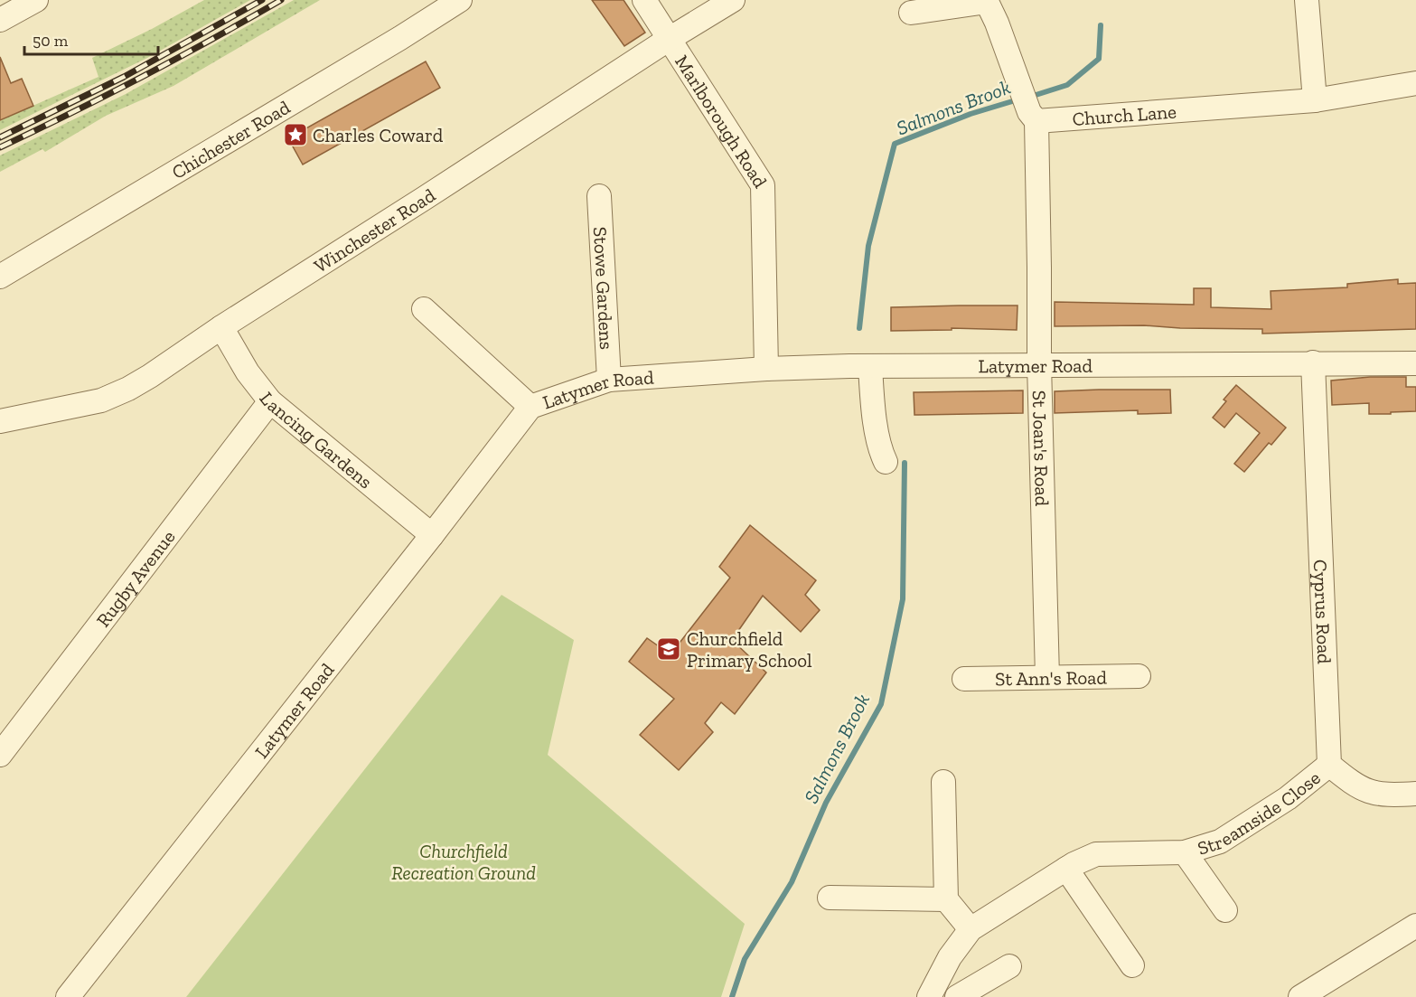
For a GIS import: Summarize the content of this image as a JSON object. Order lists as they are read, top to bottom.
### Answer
{
  "streets": {
    "street": [
      "Church Lane",
      "Marlborough Road",
      "Chichester Road",
      "Winchester Road",
      "Stowe Gardens",
      "Latymer Road",
      "Lancing Gardens",
      "St Joan's Road",
      "Rugby Avenue",
      "Cyprus Road",
      "St Ann's Road",
      "Streamside Close"
    ]
  },
  "crossings": [
    ["Church Lane", "St Joan's Road"],
    ["Marlborough Road", "Winchester Road"],
    ["Marlborough Road", "Latymer Road"],
    ["Winchester Road", "Lancing Gardens"],
    ["Stowe Gardens", "Latymer Road"],
    ["Latymer Road", "Lancing Gardens"],
    ["Latymer Road", "St Joan's Road"],
    ["Latymer Road", "Cyprus Road"],
    ["Lancing Gardens", "Rugby Avenue"],
    ["St Joan's Road", "St Ann's Road"],
    ["Cyprus Road", "Streamside Close"]
  ],
  "water": ["Salmons Brook"],
  "parks": ["Churchfield Recreation Ground"],
  "places": {
    "place": ["Charles Coward"],
    "school or university": ["Churchfield Primary School"]
  },
  "scale_bar": "50 m"
}
